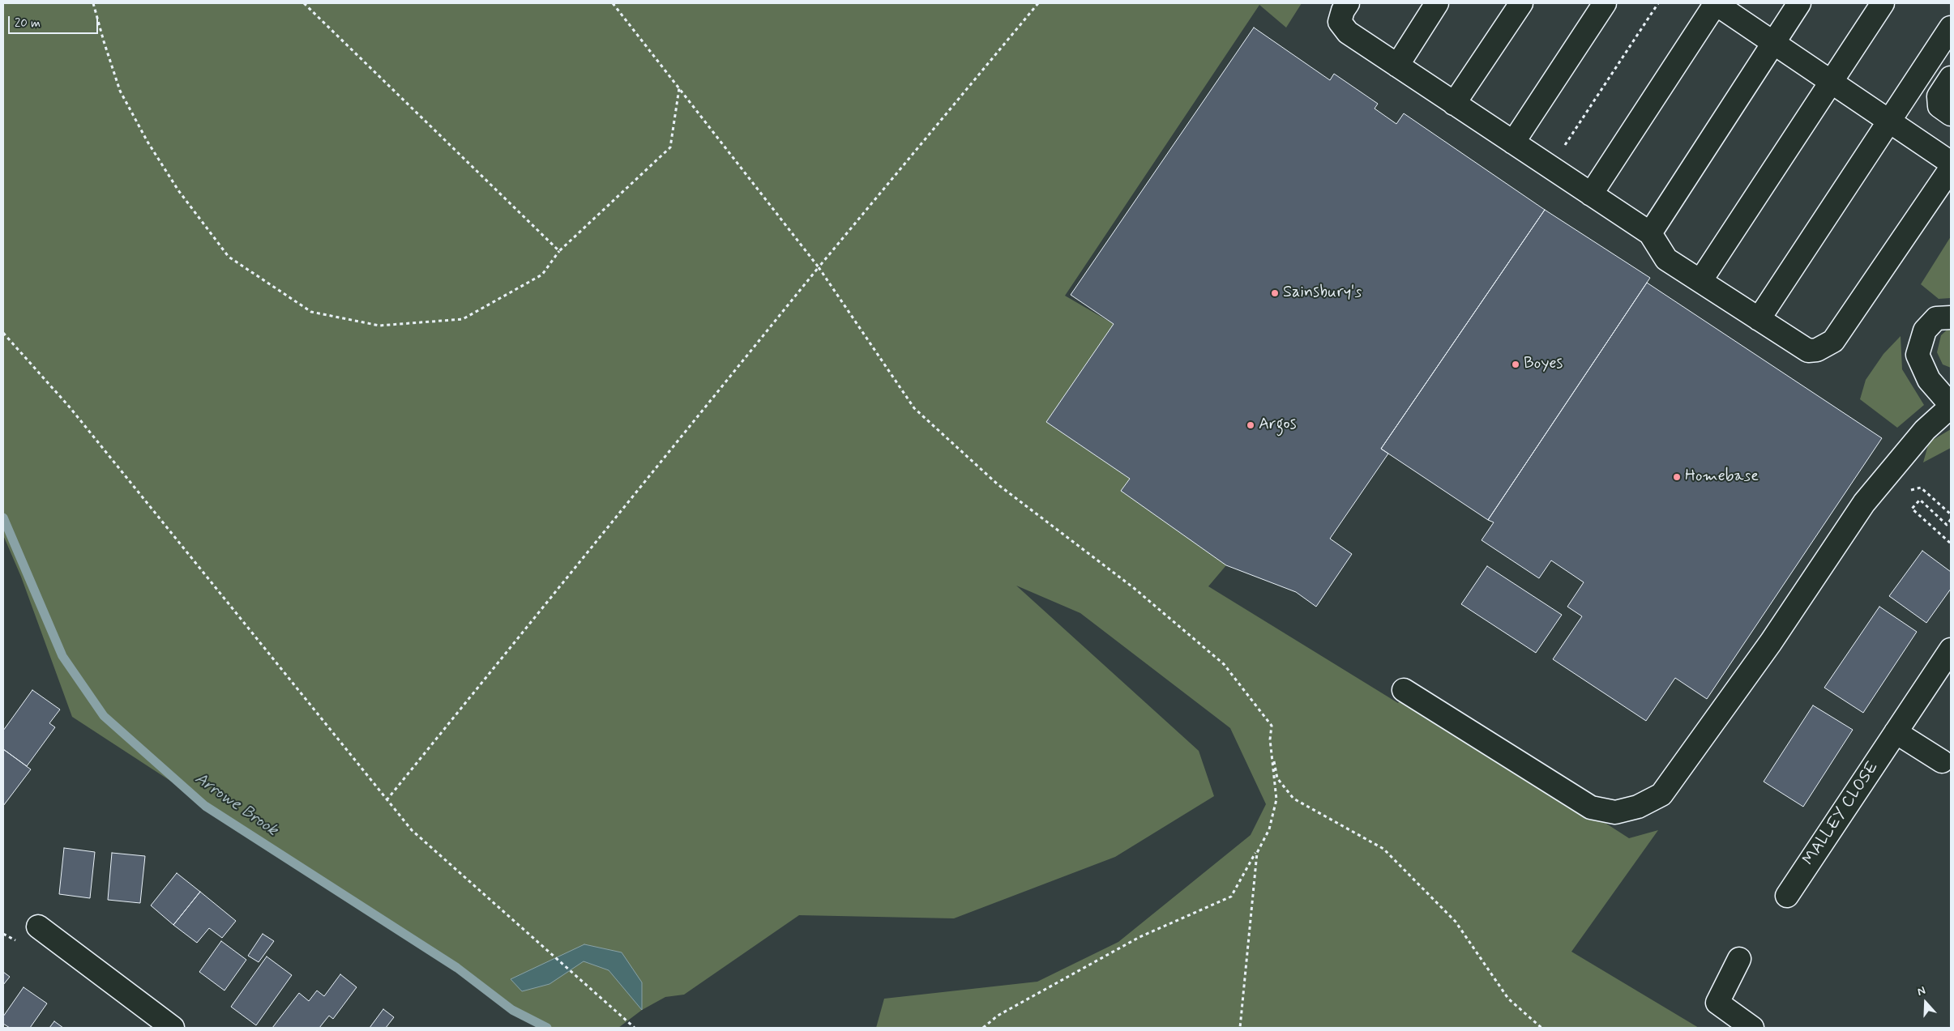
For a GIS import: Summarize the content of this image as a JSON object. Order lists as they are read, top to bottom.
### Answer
{
  "streets": {
    "street": ["MALLEY CLOSE"]
  },
  "water": ["Arrowe Brook"],
  "places": [
    "Sainsbury's",
    "Boyes",
    "Argos",
    "Homebase"
  ],
  "scale_bar": "20 m",
  "north": "top"
}
